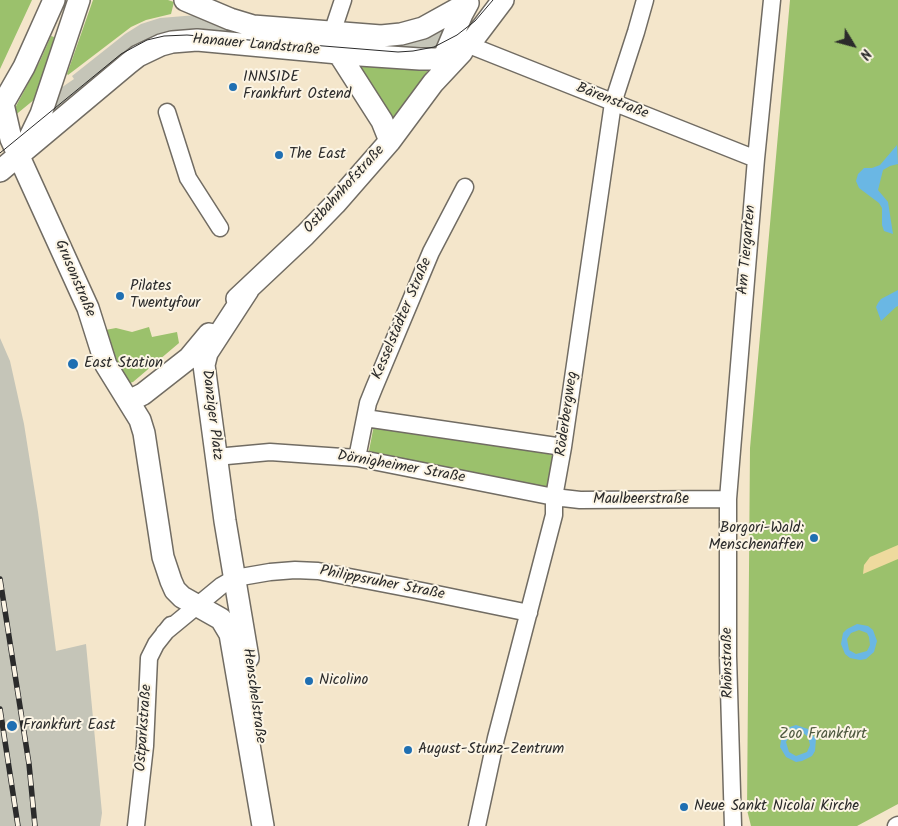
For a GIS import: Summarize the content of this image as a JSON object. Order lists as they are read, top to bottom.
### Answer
{
  "streets": {
    "main road": [
      "Hanauer Landstraße",
      "Ostbahnhofstraße",
      "Grusonstraße",
      "Danziger Platz",
      "Henschelstraße"
    ],
    "street": [
      "Bärenstraße",
      "Am Tiergarten",
      "Kesselstädter Straße",
      "Röderbergweg",
      "Dörnigheimer Straße",
      "Maulbeerstraße",
      "Philippsruher Straße",
      "Rhönstraße",
      "Ostparkstraße"
    ]
  },
  "crossings": [
    ["Hanauer Landstraße", "Bärenstraße"],
    ["Hanauer Landstraße", "Ostbahnhofstraße"],
    ["Hanauer Landstraße", "Grusonstraße"],
    ["Bärenstraße", "Ostbahnhofstraße"],
    ["Bärenstraße", "Am Tiergarten"],
    ["Bärenstraße", "Röderbergweg"],
    ["Ostbahnhofstraße", "Danziger Platz"],
    ["Am Tiergarten", "Maulbeerstraße"],
    ["Am Tiergarten", "Rhönstraße"],
    ["Kesselstädter Straße", "Dörnigheimer Straße"],
    ["Röderbergweg", "Dörnigheimer Straße"],
    ["Röderbergweg", "Maulbeerstraße"],
    ["Röderbergweg", "Philippsruher Straße"],
    ["Danziger Platz", "Dörnigheimer Straße"],
    ["Danziger Platz", "Philippsruher Straße"],
    ["Danziger Platz", "Henschelstraße"],
    ["Dörnigheimer Straße", "Maulbeerstraße"],
    ["Maulbeerstraße", "Rhönstraße"],
    ["Philippsruher Straße", "Henschelstraße"],
    ["Henschelstraße", "Ostparkstraße"]
  ],
  "parks": ["Zoo Frankfurt"],
  "places": [
    "INNSIDE Frankfurt Ostend",
    "The East",
    "Pilates Twentyfour",
    "East Station",
    "Borgori-Wald: Menschenaffen",
    "Nicolino",
    "Frankfurt East",
    "August-Stunz-Zentrum",
    "Neue Sankt Nicolai Kirche"
  ],
  "north": "bottom right"
}
